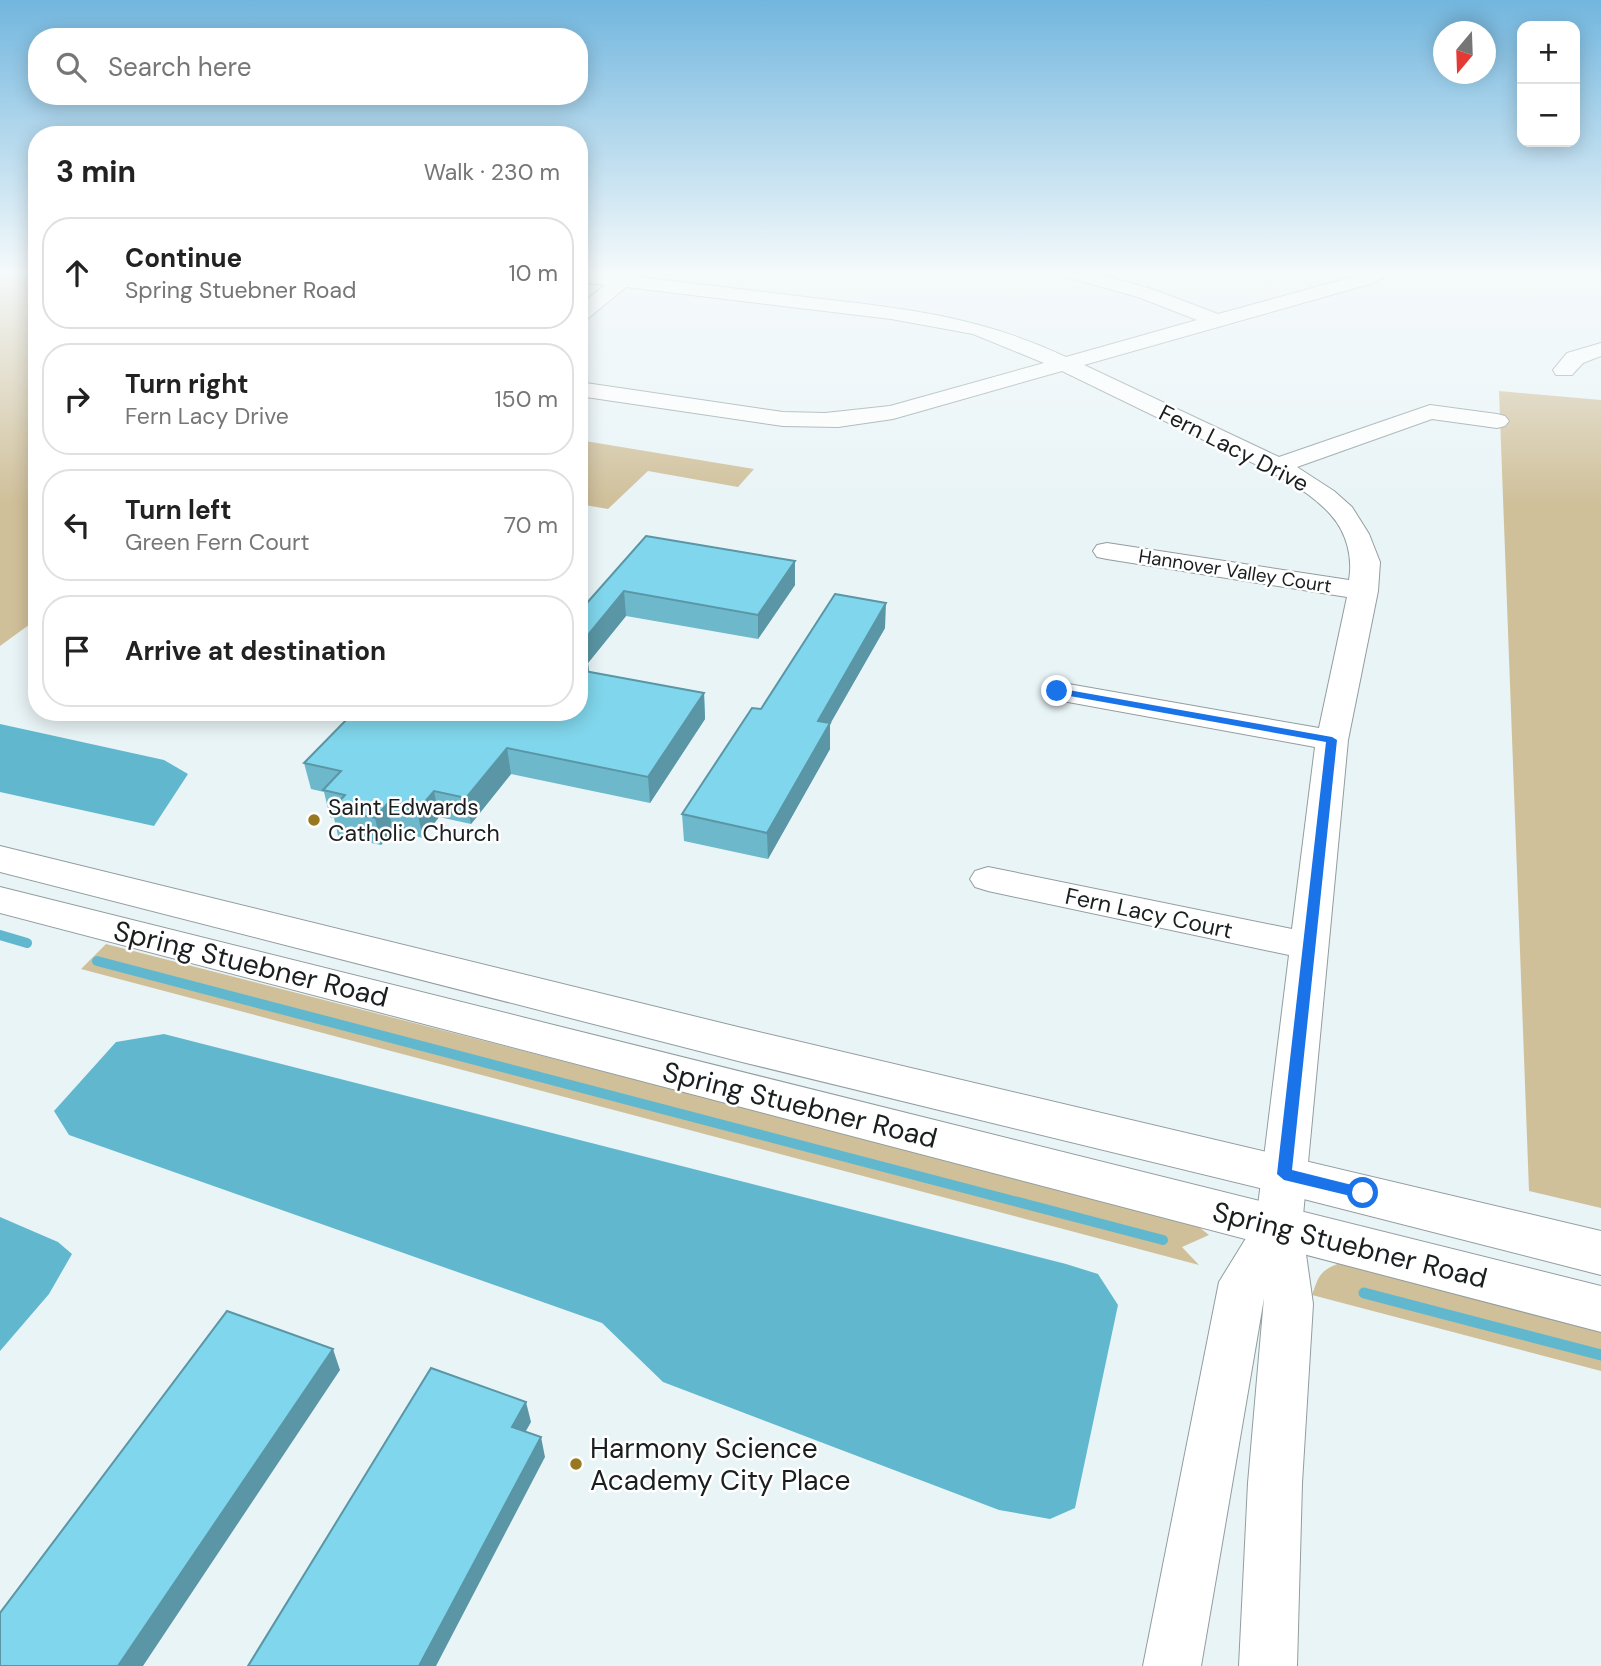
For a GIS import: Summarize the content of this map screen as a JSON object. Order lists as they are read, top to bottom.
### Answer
{
  "streets": {
    "main road": ["Spring Stuebner Road"],
    "street": ["Fern Lacy Drive", "Hannover Valley Court", "Fern Lacy Court"]
  },
  "crossings": [
    ["Fern Lacy Drive", "Hannover Valley Court"],
    ["Fern Lacy Drive", "Fern Lacy Court"],
    ["Fern Lacy Drive", "Spring Stuebner Road"]
  ],
  "places": ["Saint Edwards Catholic Church", "Harmony Science Academy City Place"],
  "north": "bottom",
  "page": {
    "map_buttons": ["+", "−"],
    "search": "Search here",
    "heading": ["3 min", "Walk · 230 m"],
    "list": [
      ["Continue", "Spring Stuebner Road", "10 m"],
      ["Turn right", "Fern Lacy Drive", "150 m"],
      ["Turn left", "Green Fern Court", "70 m"],
      "Arrive at destination"
    ]
  }
}
